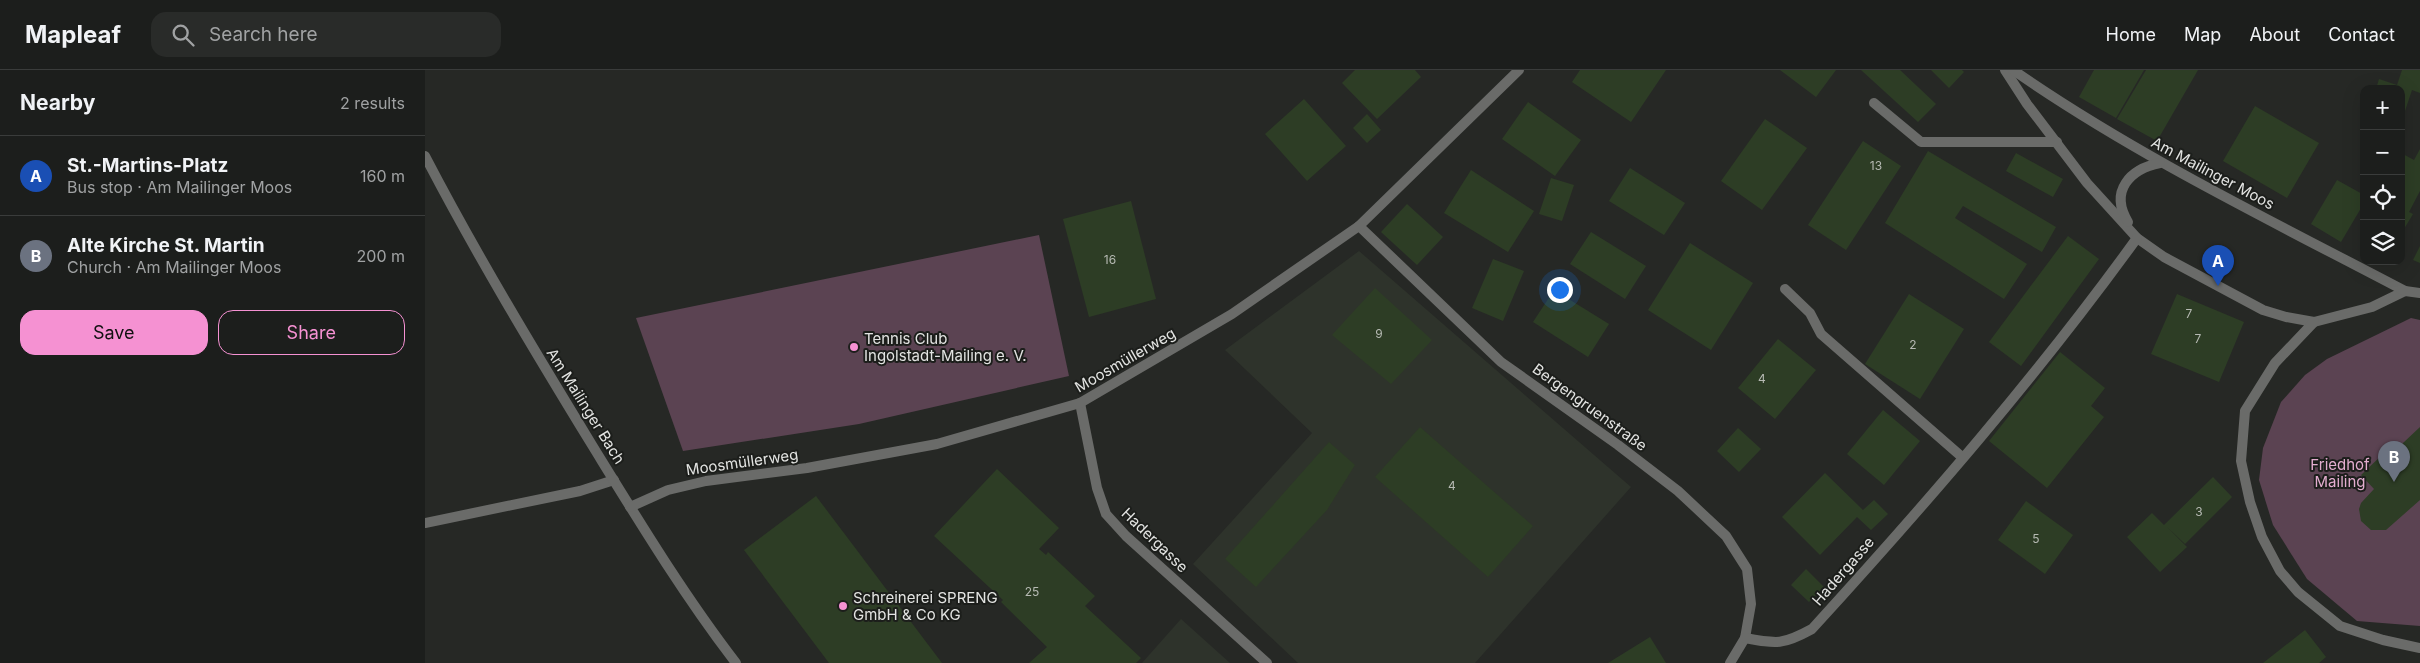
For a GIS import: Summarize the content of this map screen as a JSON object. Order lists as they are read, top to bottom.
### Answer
{
  "streets": {
    "street": [
      "Am Mailinger Moos",
      "Moosmüllerweg",
      "Am Mailinger Bach",
      "Bergengruenstraße",
      "Hadergasse"
    ]
  },
  "crossings": [
    ["Moosmüllerweg", "Am Mailinger Bach"],
    ["Moosmüllerweg", "Bergengruenstraße"],
    ["Moosmüllerweg", "Hadergasse"],
    ["Bergengruenstraße", "Hadergasse"]
  ],
  "parks": ["Friedhof Mailing"],
  "places": ["Tennis Club Ingolstadt-Mailing e. V.", "Schreinerei SPRENG GmbH & Co KG"],
  "house_numbers": [
    "13",
    "16",
    "7",
    "9",
    "7",
    "2",
    "4",
    "4",
    "3",
    "5",
    "25"
  ],
  "page": {
    "header": "Mapleaf",
    "search": "Search here",
    "nav": [
      "Home",
      "Map",
      "About",
      "Contact"
    ],
    "heading": ["Nearby", "2 results"],
    "map_buttons": ["+", "−"],
    "list": [
      {
        "mark": "A",
        "name": "St.-Martins-Platz",
        "note": "Bus stop · Am Mailinger Moos",
        "value": "160 m"
      },
      {
        "mark": "B",
        "name": "Alte Kirche St. Martin",
        "note": "Church · Am Mailinger Moos",
        "value": "200 m"
      }
    ],
    "pins": ["A", "B"],
    "buttons": ["Save", "Share"]
  }
}
